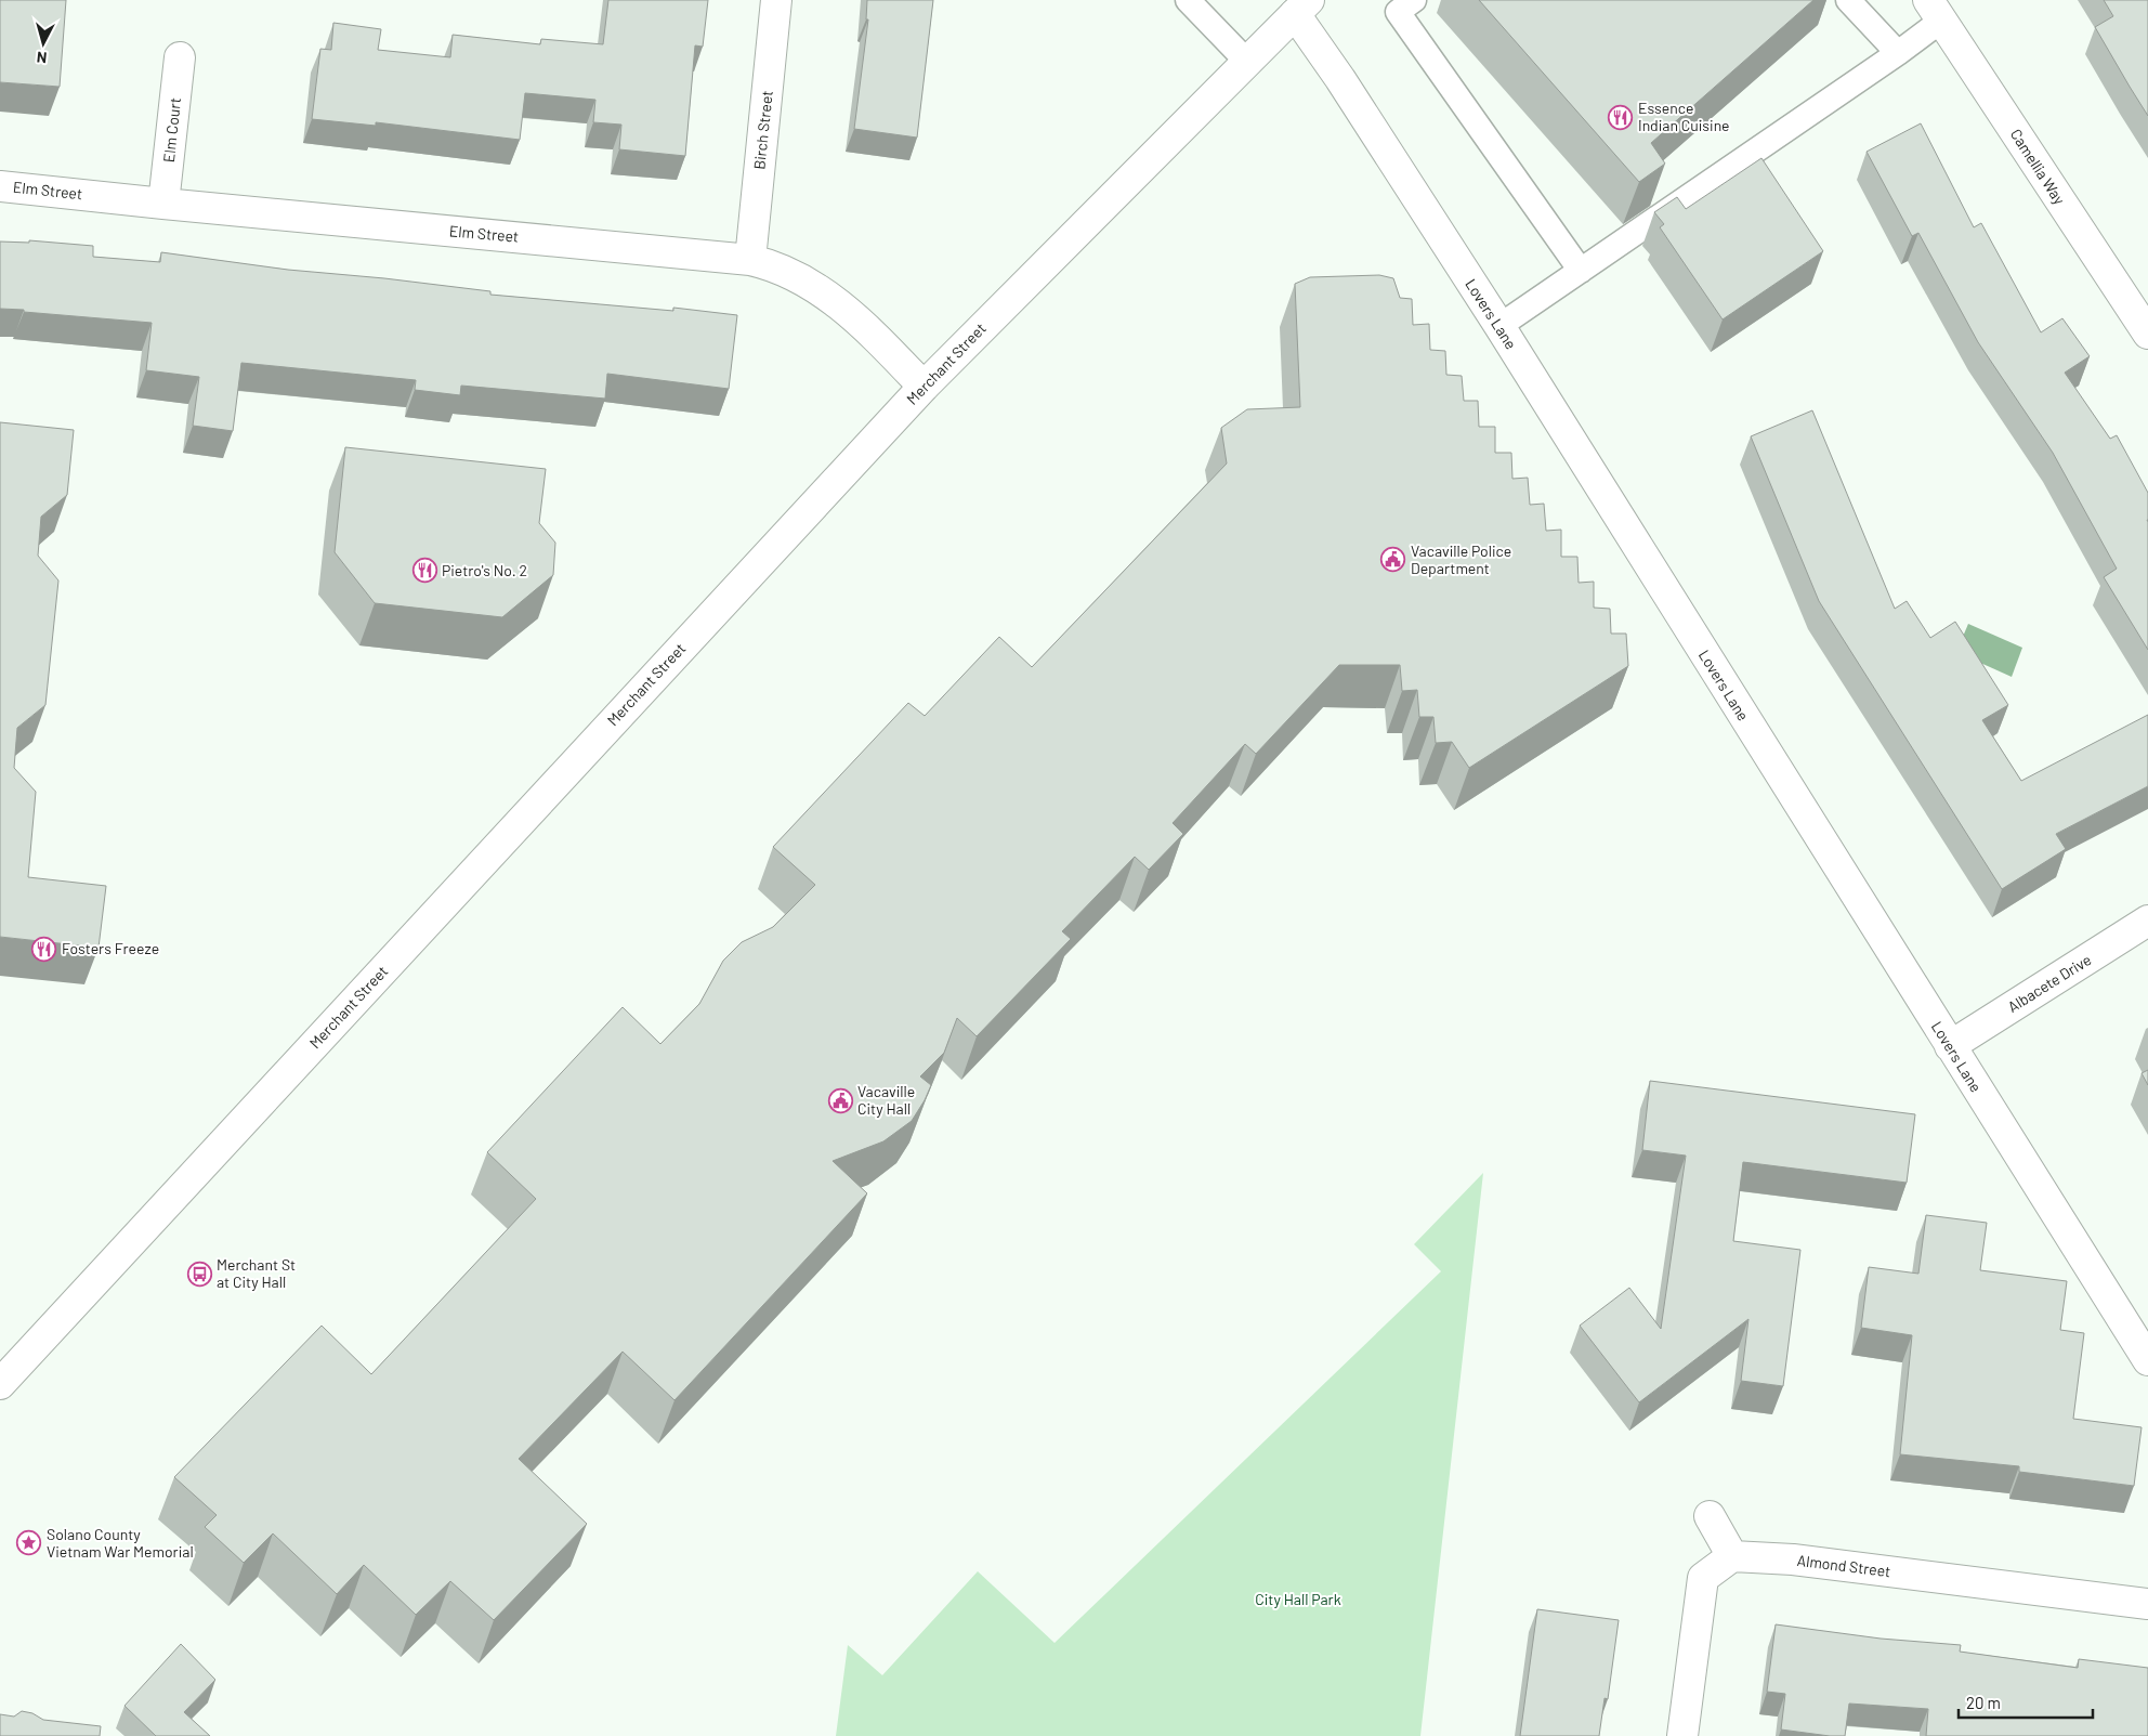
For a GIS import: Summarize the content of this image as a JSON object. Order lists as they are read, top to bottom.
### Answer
{
  "streets": {
    "street": [
      "Elm Court",
      "Birch Street",
      "Camellia Way",
      "Elm Street",
      "Lovers Lane",
      "Merchant Street",
      "Albacete Drive",
      "Almond Street"
    ]
  },
  "crossings": [
    ["Elm Court", "Elm Street"],
    ["Birch Street", "Elm Street"],
    ["Elm Street", "Merchant Street"],
    ["Lovers Lane", "Merchant Street"],
    ["Lovers Lane", "Albacete Drive"]
  ],
  "parks": ["City Hall Park"],
  "places": {
    "restaurant": ["Essence Indian Cuisine", "Pietro's No. 2", "Fosters Freeze"],
    "public building": ["Vacaville Police Department", "Vacaville City Hall"],
    "bus stop": ["Merchant St at City Hall"],
    "place": ["Solano County Vietnam War Memorial"]
  },
  "scale_bar": "20 m",
  "north": "bottom"
}
